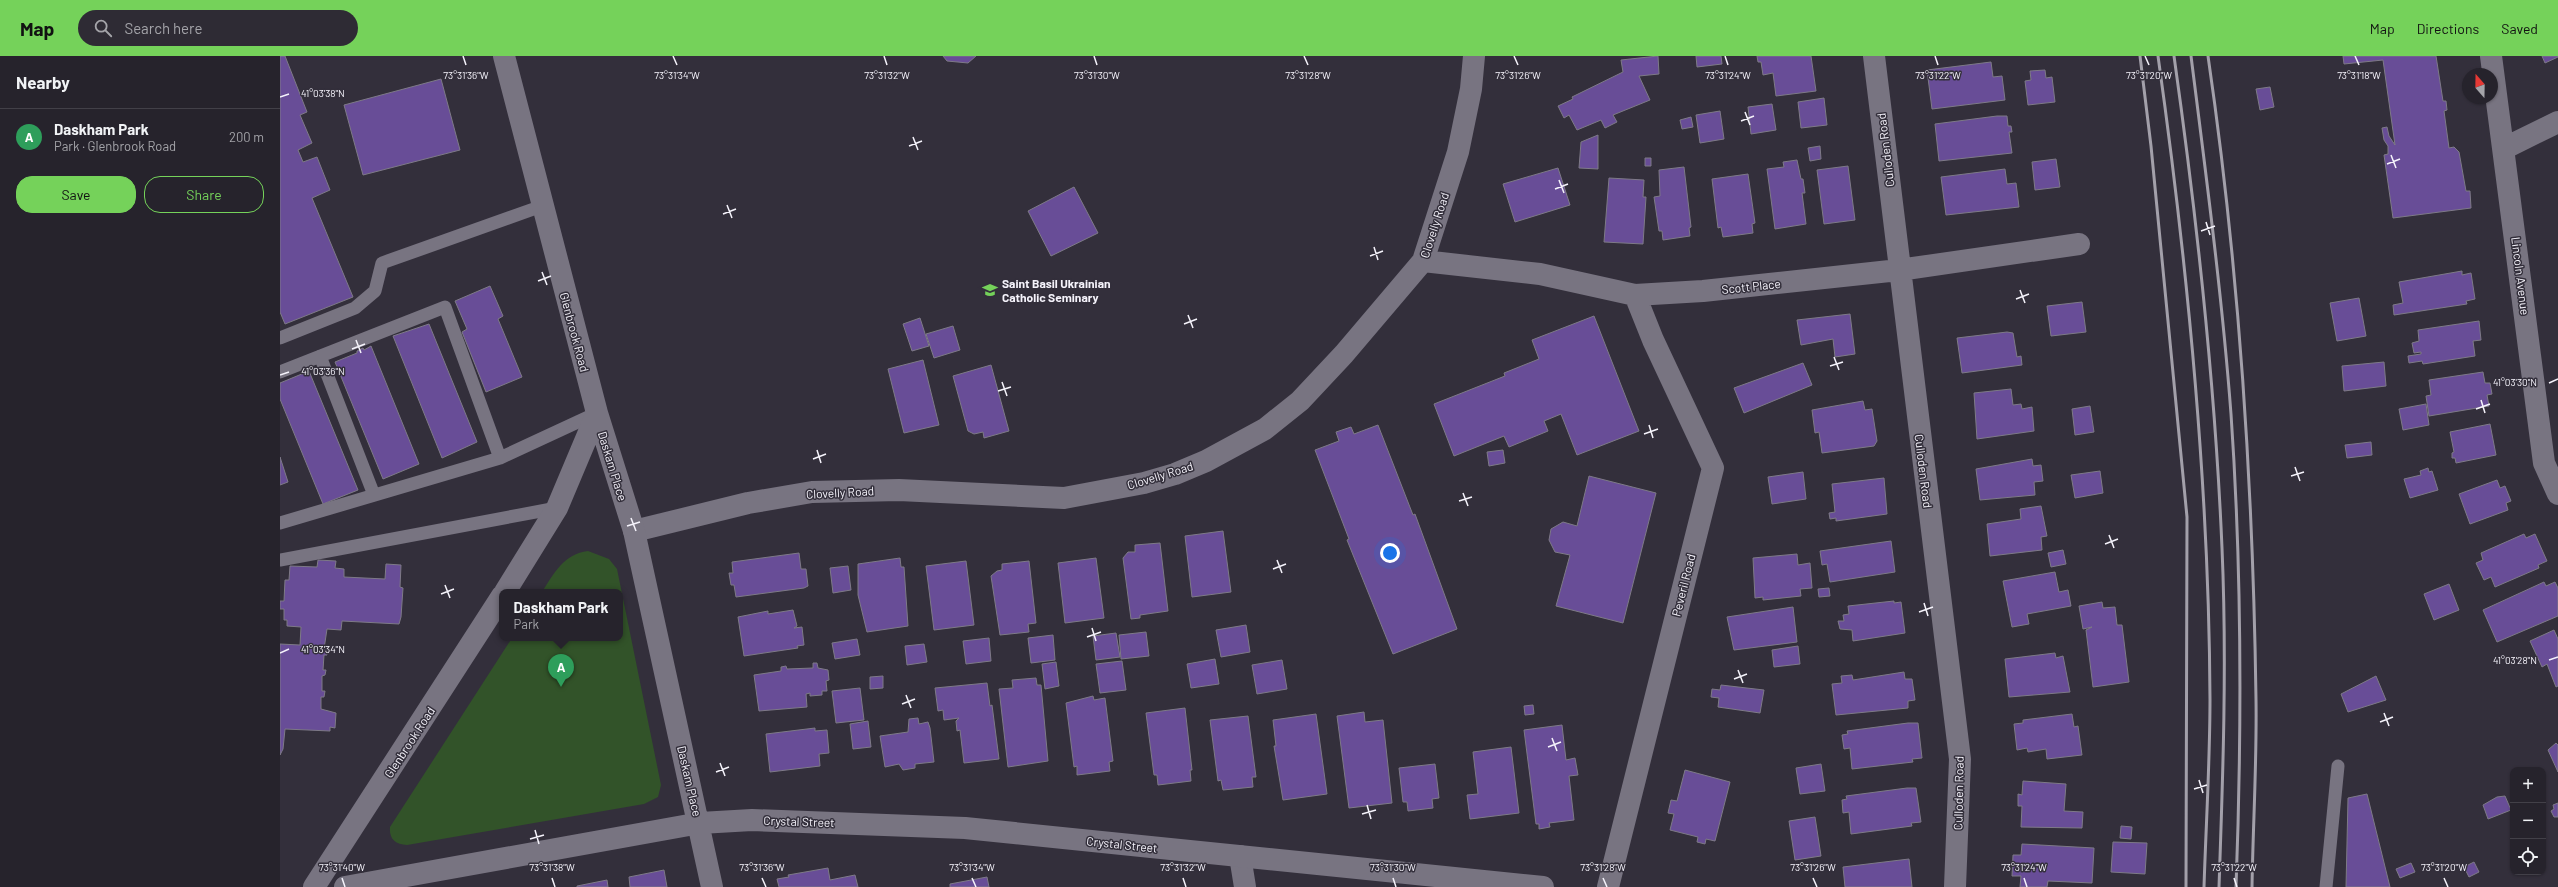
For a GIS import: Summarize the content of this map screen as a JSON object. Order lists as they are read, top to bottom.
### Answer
{
  "streets": {
    "street": [
      "Culloden Road",
      "Clovelly Road",
      "Lincoln Avenue",
      "Scott Place",
      "Glenbrook Road",
      "Daskam Place",
      "Peveril Road",
      "Crystal Street"
    ]
  },
  "crossings": [
    ["Culloden Road", "Scott Place"],
    ["Clovelly Road", "Scott Place"],
    ["Clovelly Road", "Daskam Place"],
    ["Scott Place", "Peveril Road"],
    ["Glenbrook Road", "Daskam Place"],
    ["Daskam Place", "Crystal Street"]
  ],
  "places": {
    "school or university": ["Saint Basil Ukrainian Catholic Seminary"]
  },
  "north": "top",
  "page": {
    "header": "Map",
    "search": "Search here",
    "nav": ["Map", "Directions", "Saved"],
    "heading": "Nearby",
    "list": [
      {
        "mark": "A",
        "name": "Daskham Park",
        "note": "Park · Glenbrook Road",
        "value": "200 m"
      }
    ],
    "buttons": ["Save", "Share"],
    "popup": ["Daskham Park", "Park"],
    "pins": "A",
    "map_buttons": ["+", "−"]
  },
  "coordinates": [
    "73°31'36\"W",
    "73°31'34\"W",
    "73°31'32\"W",
    "73°31'30\"W",
    "73°31'28\"W",
    "73°31'26\"W",
    "73°31'24\"W",
    "73°31'22\"W",
    "73°31'20\"W",
    "73°31'18\"W",
    "41°03'38\"N",
    "41°03'36\"N",
    "41°03'30\"N",
    "41°03'34\"N",
    "41°03'28\"N",
    "73°31'40\"W",
    "73°31'38\"W"
  ]
}
